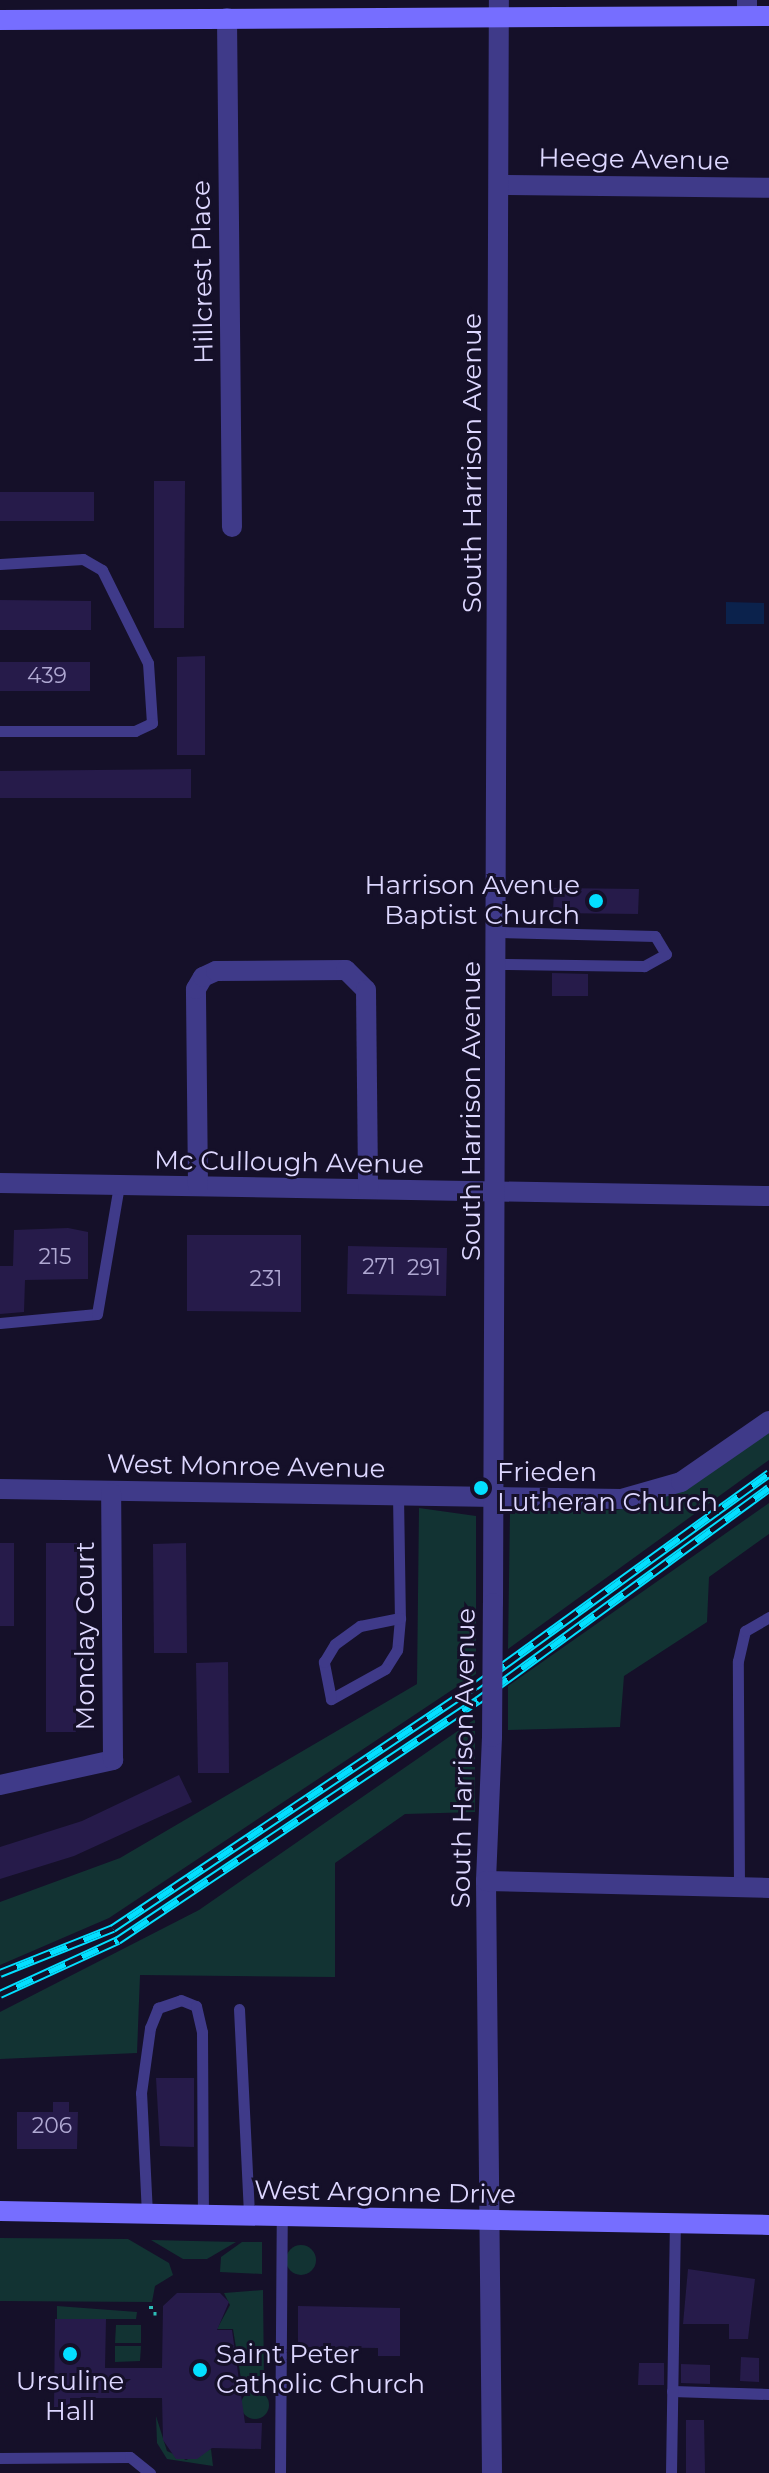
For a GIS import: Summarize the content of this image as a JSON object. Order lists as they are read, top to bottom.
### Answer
{
  "streets": {
    "street": [
      "Heege Avenue",
      "Hillcrest Place",
      "South Harrison Avenue",
      "Mc Cullough Avenue",
      "West Monroe Avenue",
      "Monclay Court",
      "West Argonne Drive"
    ]
  },
  "crossings": [
    ["Heege Avenue", "South Harrison Avenue"],
    ["South Harrison Avenue", "Mc Cullough Avenue"],
    ["South Harrison Avenue", "West Monroe Avenue"],
    ["South Harrison Avenue", "West Argonne Drive"],
    ["West Monroe Avenue", "Monclay Court"]
  ],
  "places": [
    "Harrison Avenue Baptist Church",
    "Frieden Lutheran Church",
    "Ursuline Hall",
    "Saint Peter Catholic Church"
  ],
  "house_numbers": [
    "439",
    "215",
    "271",
    "291",
    "231",
    "206"
  ]
}
